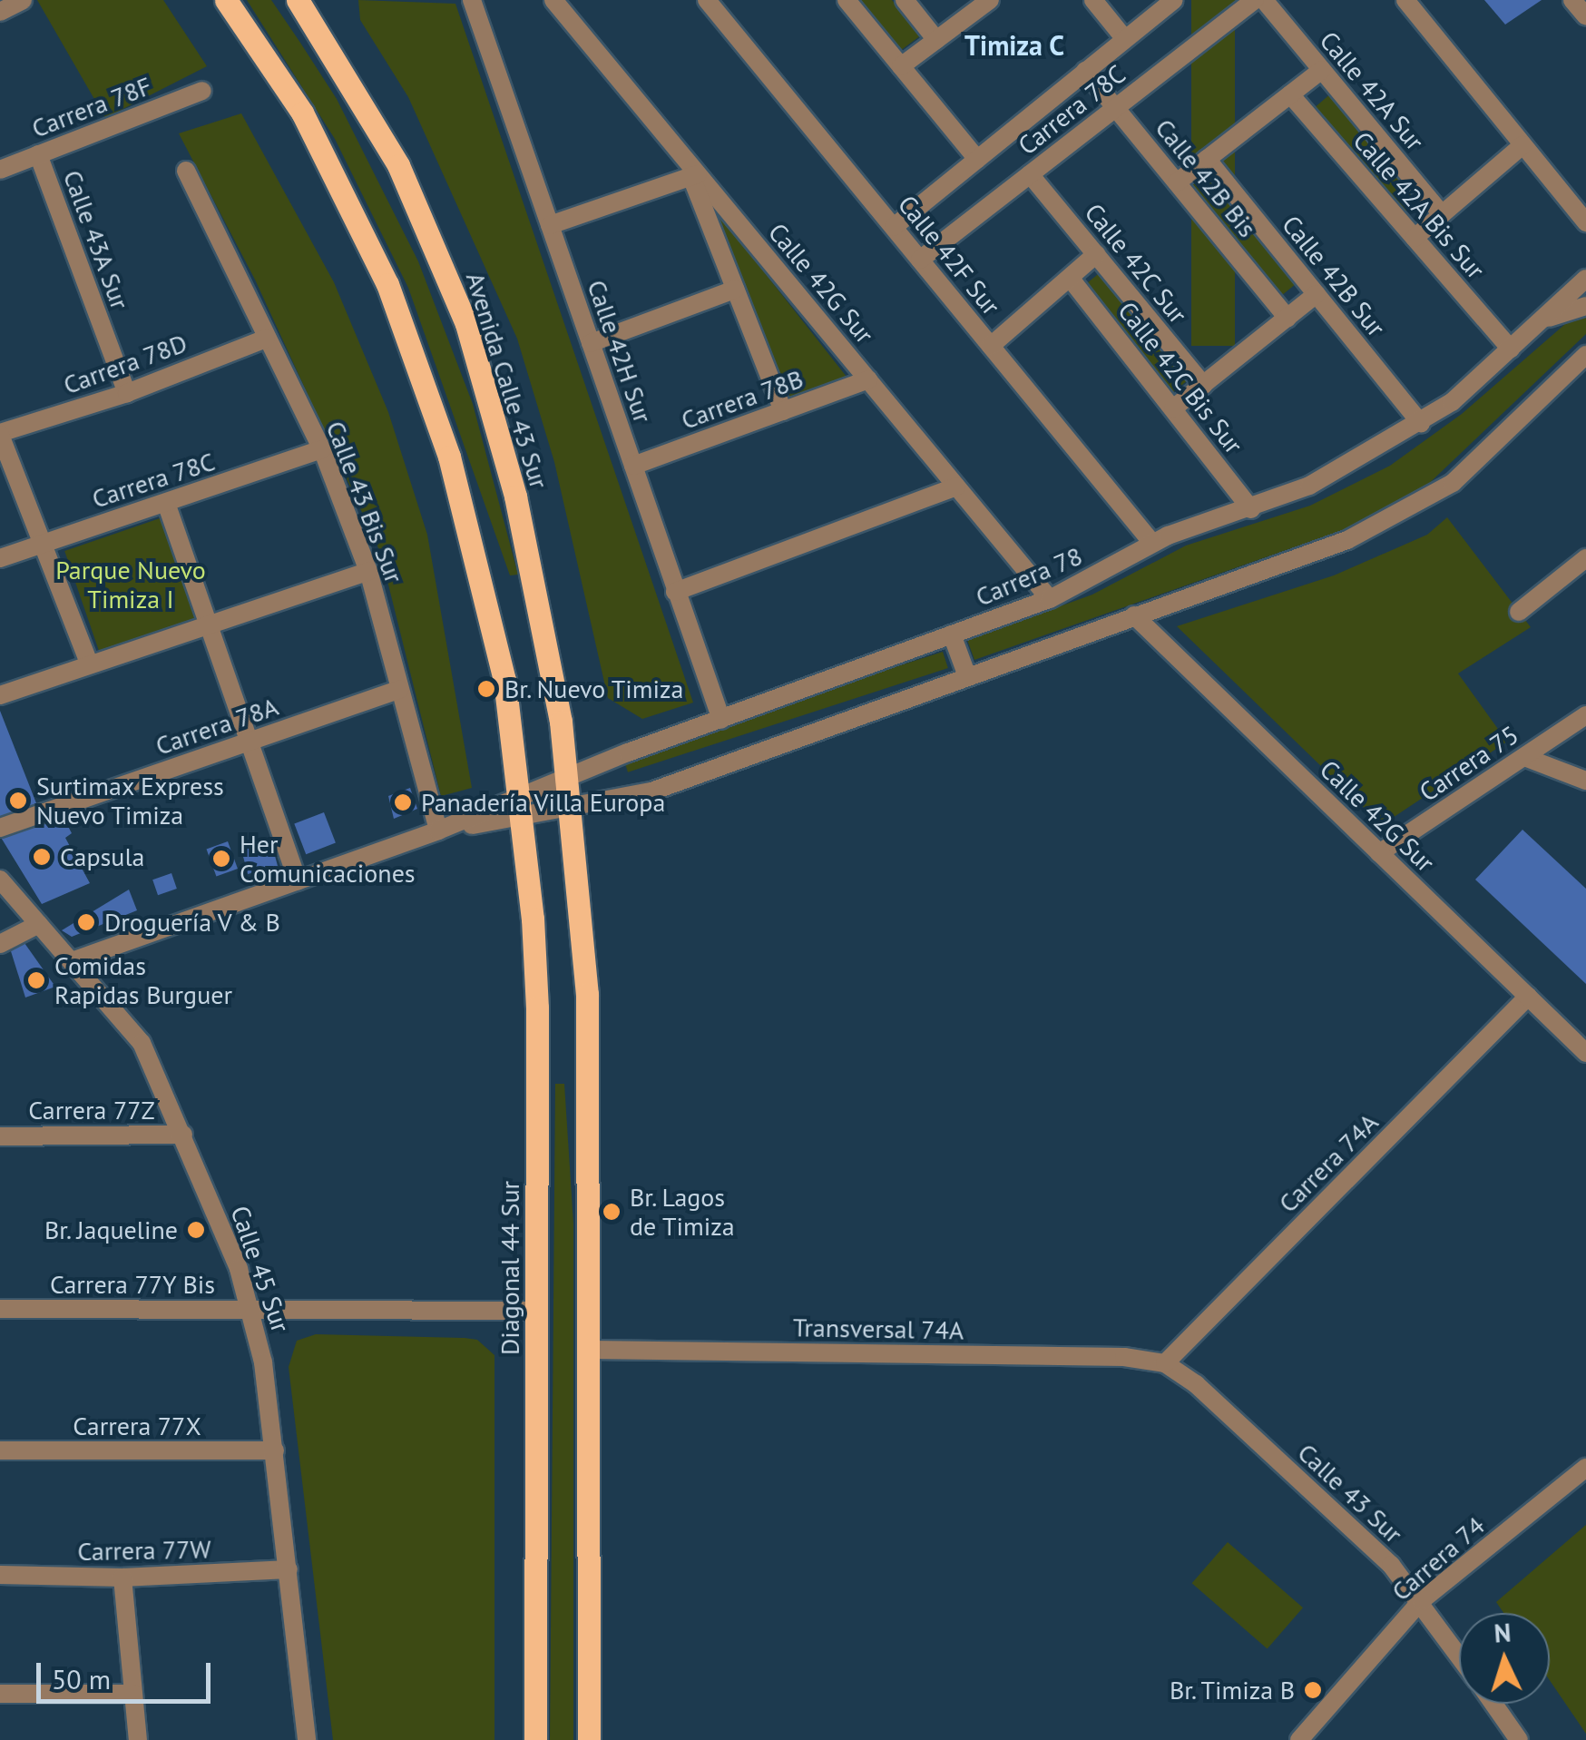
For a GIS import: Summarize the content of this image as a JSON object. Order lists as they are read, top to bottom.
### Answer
{
  "streets": {
    "main road": ["Avenida Calle 43 Sur", "Diagonal 44 Sur"],
    "street": [
      "Calle 42A Sur",
      "Carrera 78F",
      "Carrera 78C",
      "Calle 42B Bis",
      "Calle 42A Bis Sur",
      "Calle 43A Sur",
      "Calle 42F Sur",
      "Calle 42C Sur",
      "Calle 42B Sur",
      "Calle 42G Sur",
      "Calle 42H Sur",
      "Carrera 78D",
      "Calle 42C Bis Sur",
      "Carrera 78B",
      "Calle 43 Bis Sur",
      "Carrera 78",
      "Carrera 78A",
      "Carrera 75",
      "Carrera 77Z",
      "Carrera 74A",
      "Calle 45 Sur",
      "Carrera 77Y Bis",
      "Transversal 74A",
      "Carrera 77X",
      "Calle 43 Sur",
      "Carrera 77W",
      "Carrera 74"
    ]
  },
  "crossings": [
    ["Carrera 78F", "Calle 43A Sur"],
    ["Carrera 78C", "Calle 42B Bis"],
    ["Carrera 78C", "Calle 42F Sur"],
    ["Carrera 78C", "Calle 42C Sur"],
    ["Carrera 78C", "Calle 43 Bis Sur"],
    ["Calle 42A Bis Sur", "Carrera 78"],
    ["Calle 43A Sur", "Carrera 78D"],
    ["Calle 42F Sur", "Carrera 78"],
    ["Calle 42B Sur", "Carrera 78"],
    ["Calle 42G Sur", "Carrera 78B"],
    ["Calle 42G Sur", "Carrera 78"],
    ["Calle 42G Sur", "Carrera 75"],
    ["Calle 42G Sur", "Carrera 74A"],
    ["Calle 42H Sur", "Carrera 78B"],
    ["Calle 42H Sur", "Carrera 78"],
    ["Carrera 78D", "Calle 43 Bis Sur"],
    ["Calle 42C Bis Sur", "Carrera 78"],
    ["Avenida Calle 43 Sur", "Carrera 78"],
    ["Calle 43 Bis Sur", "Carrera 78"],
    ["Calle 43 Bis Sur", "Carrera 78A"],
    ["Carrera 78", "Diagonal 44 Sur"],
    ["Carrera 78", "Calle 45 Sur"],
    ["Carrera 77Z", "Calle 45 Sur"],
    ["Carrera 74A", "Transversal 74A"],
    ["Carrera 74A", "Calle 43 Sur"],
    ["Diagonal 44 Sur", "Carrera 77Y Bis"],
    ["Calle 45 Sur", "Carrera 77Y Bis"],
    ["Calle 45 Sur", "Carrera 77X"],
    ["Calle 45 Sur", "Carrera 77W"],
    ["Transversal 74A", "Calle 43 Sur"],
    ["Calle 43 Sur", "Carrera 74"]
  ],
  "districts": ["Timiza C"],
  "parks": ["Parque Nuevo Timiza I"],
  "places": [
    "Br. Nuevo Timiza",
    "Surtimax Express Nuevo Timiza",
    "Panadería Villa Europa",
    "Capsula",
    "Her Comunicaciones",
    "Droguería V & B",
    "Comidas Rapidas Burguer",
    "Br. Lagos de Timiza",
    "Br. Jaqueline",
    "Br. Timiza B"
  ],
  "scale_bar": "50 m",
  "north": "top"
}
